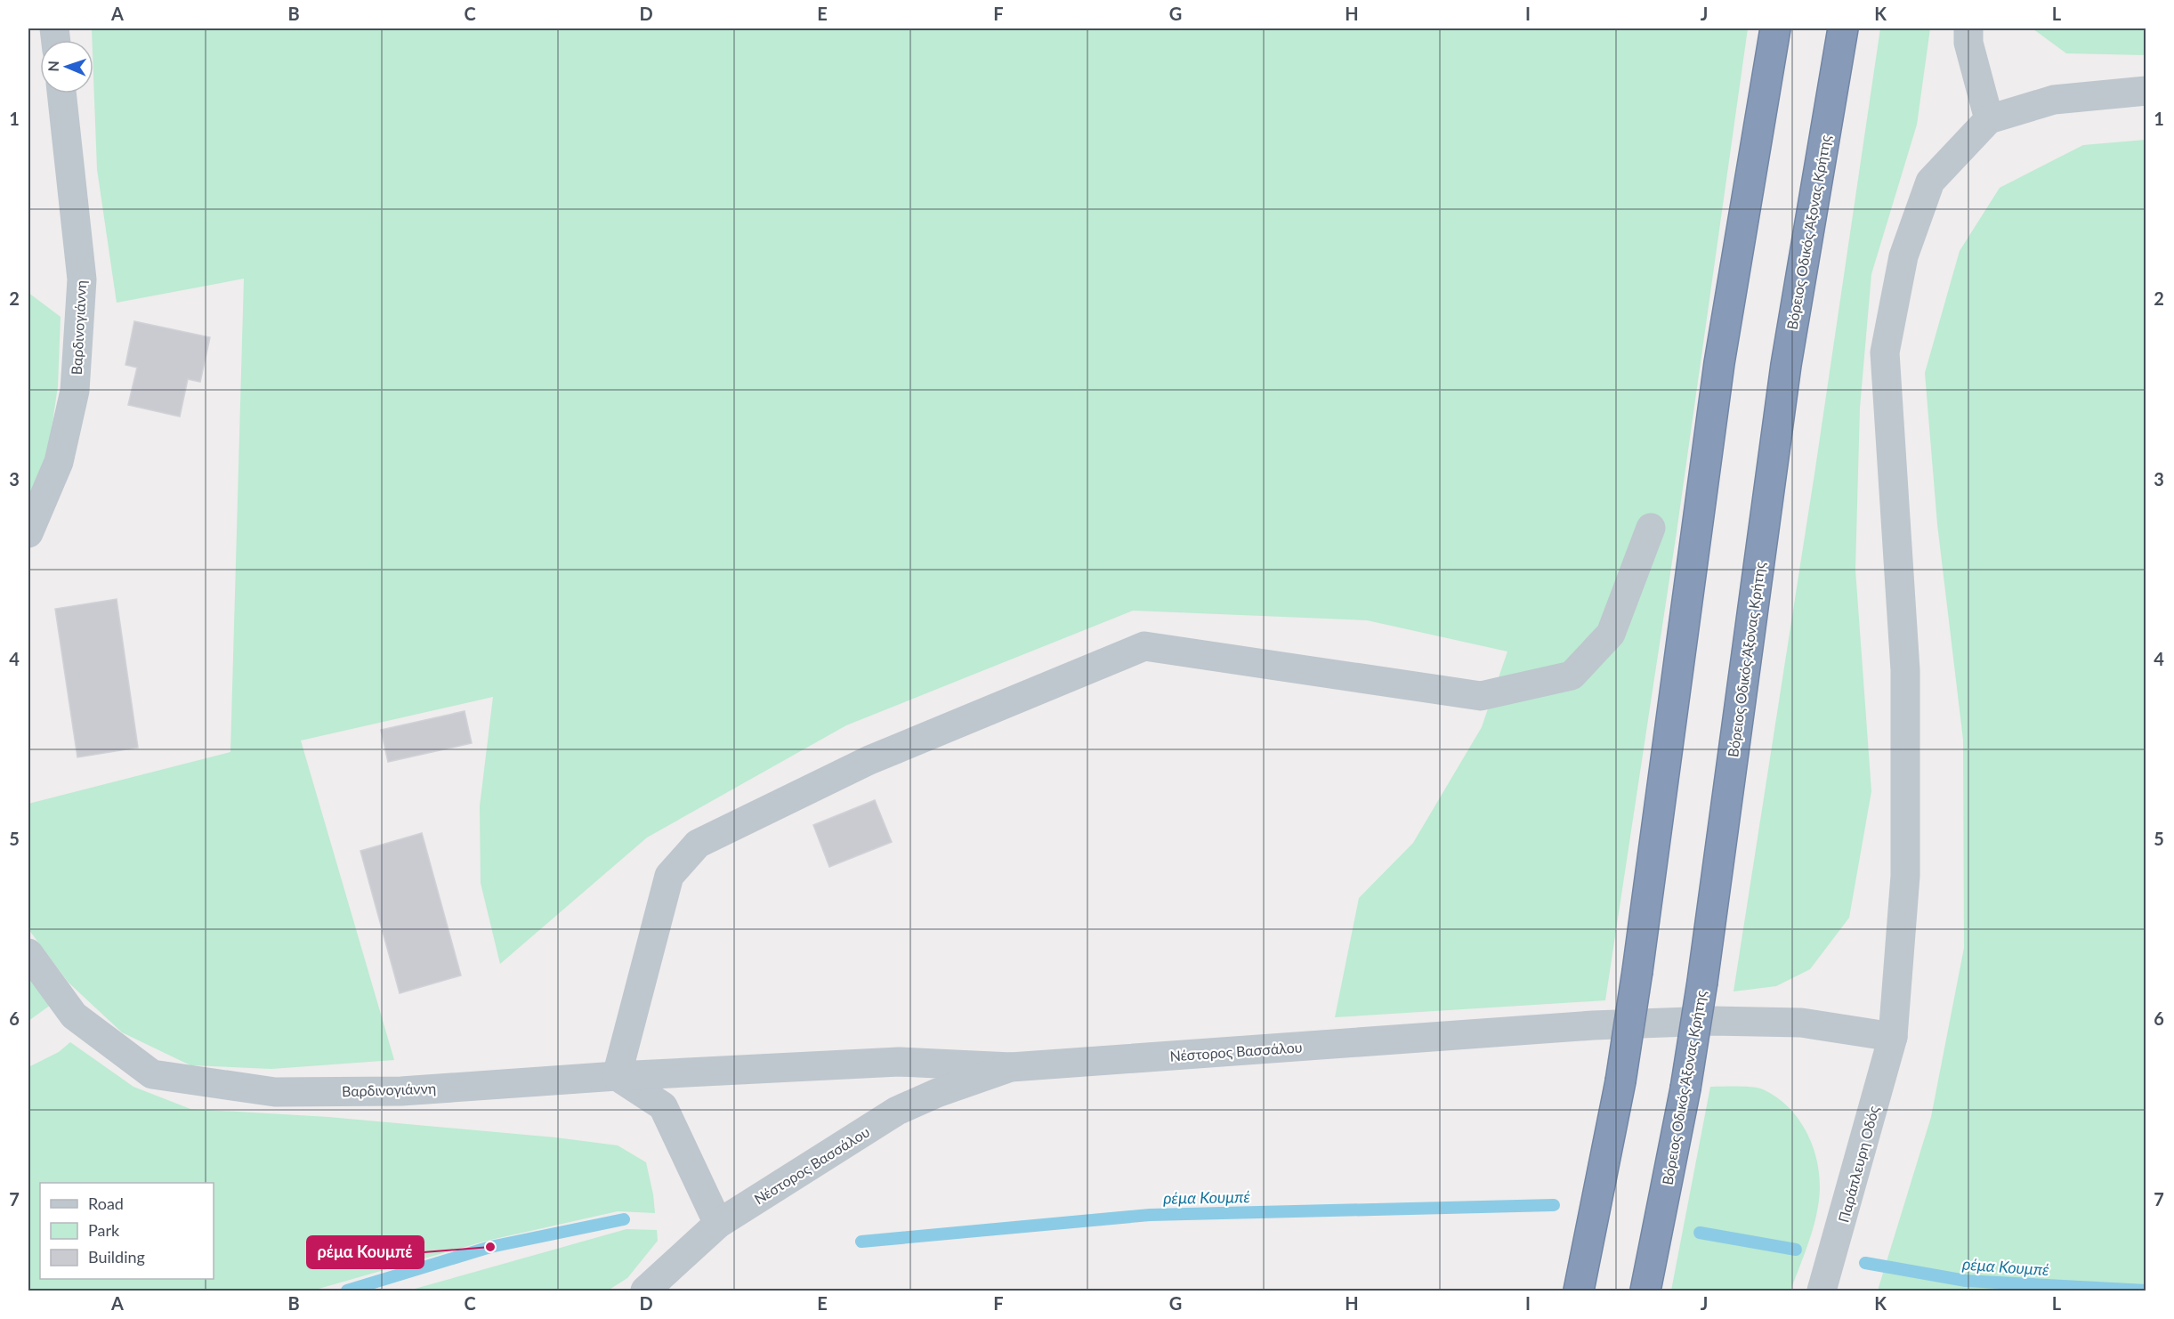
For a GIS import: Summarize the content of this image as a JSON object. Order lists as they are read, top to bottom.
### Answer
{
  "streets": {
    "highway": ["Βόρειος Οδικός Άξονας Κρήτης"],
    "street": ["Βαρδινογιάννη", "Νέστορος Βασσάλου", "Παράπλευρη Οδός"]
  },
  "crossings": [
    ["Βαρδινογιάννη", "Νέστορος Βασσάλου"],
    ["Νέστορος Βασσάλου", "Παράπλευρη Οδός"]
  ],
  "water": ["ρέμα Κουμπέ"],
  "places": ["ρέμα Κουμπέ"],
  "legend": ["Road", "Park", "Building"],
  "north": "left",
  "grid": {
    "columns": [
      "A",
      "B",
      "C",
      "D",
      "E",
      "F",
      "G",
      "H",
      "I",
      "J",
      "K",
      "L"
    ],
    "rows": [
      "1",
      "2",
      "3",
      "4",
      "5",
      "6",
      "7"
    ]
  }
}
